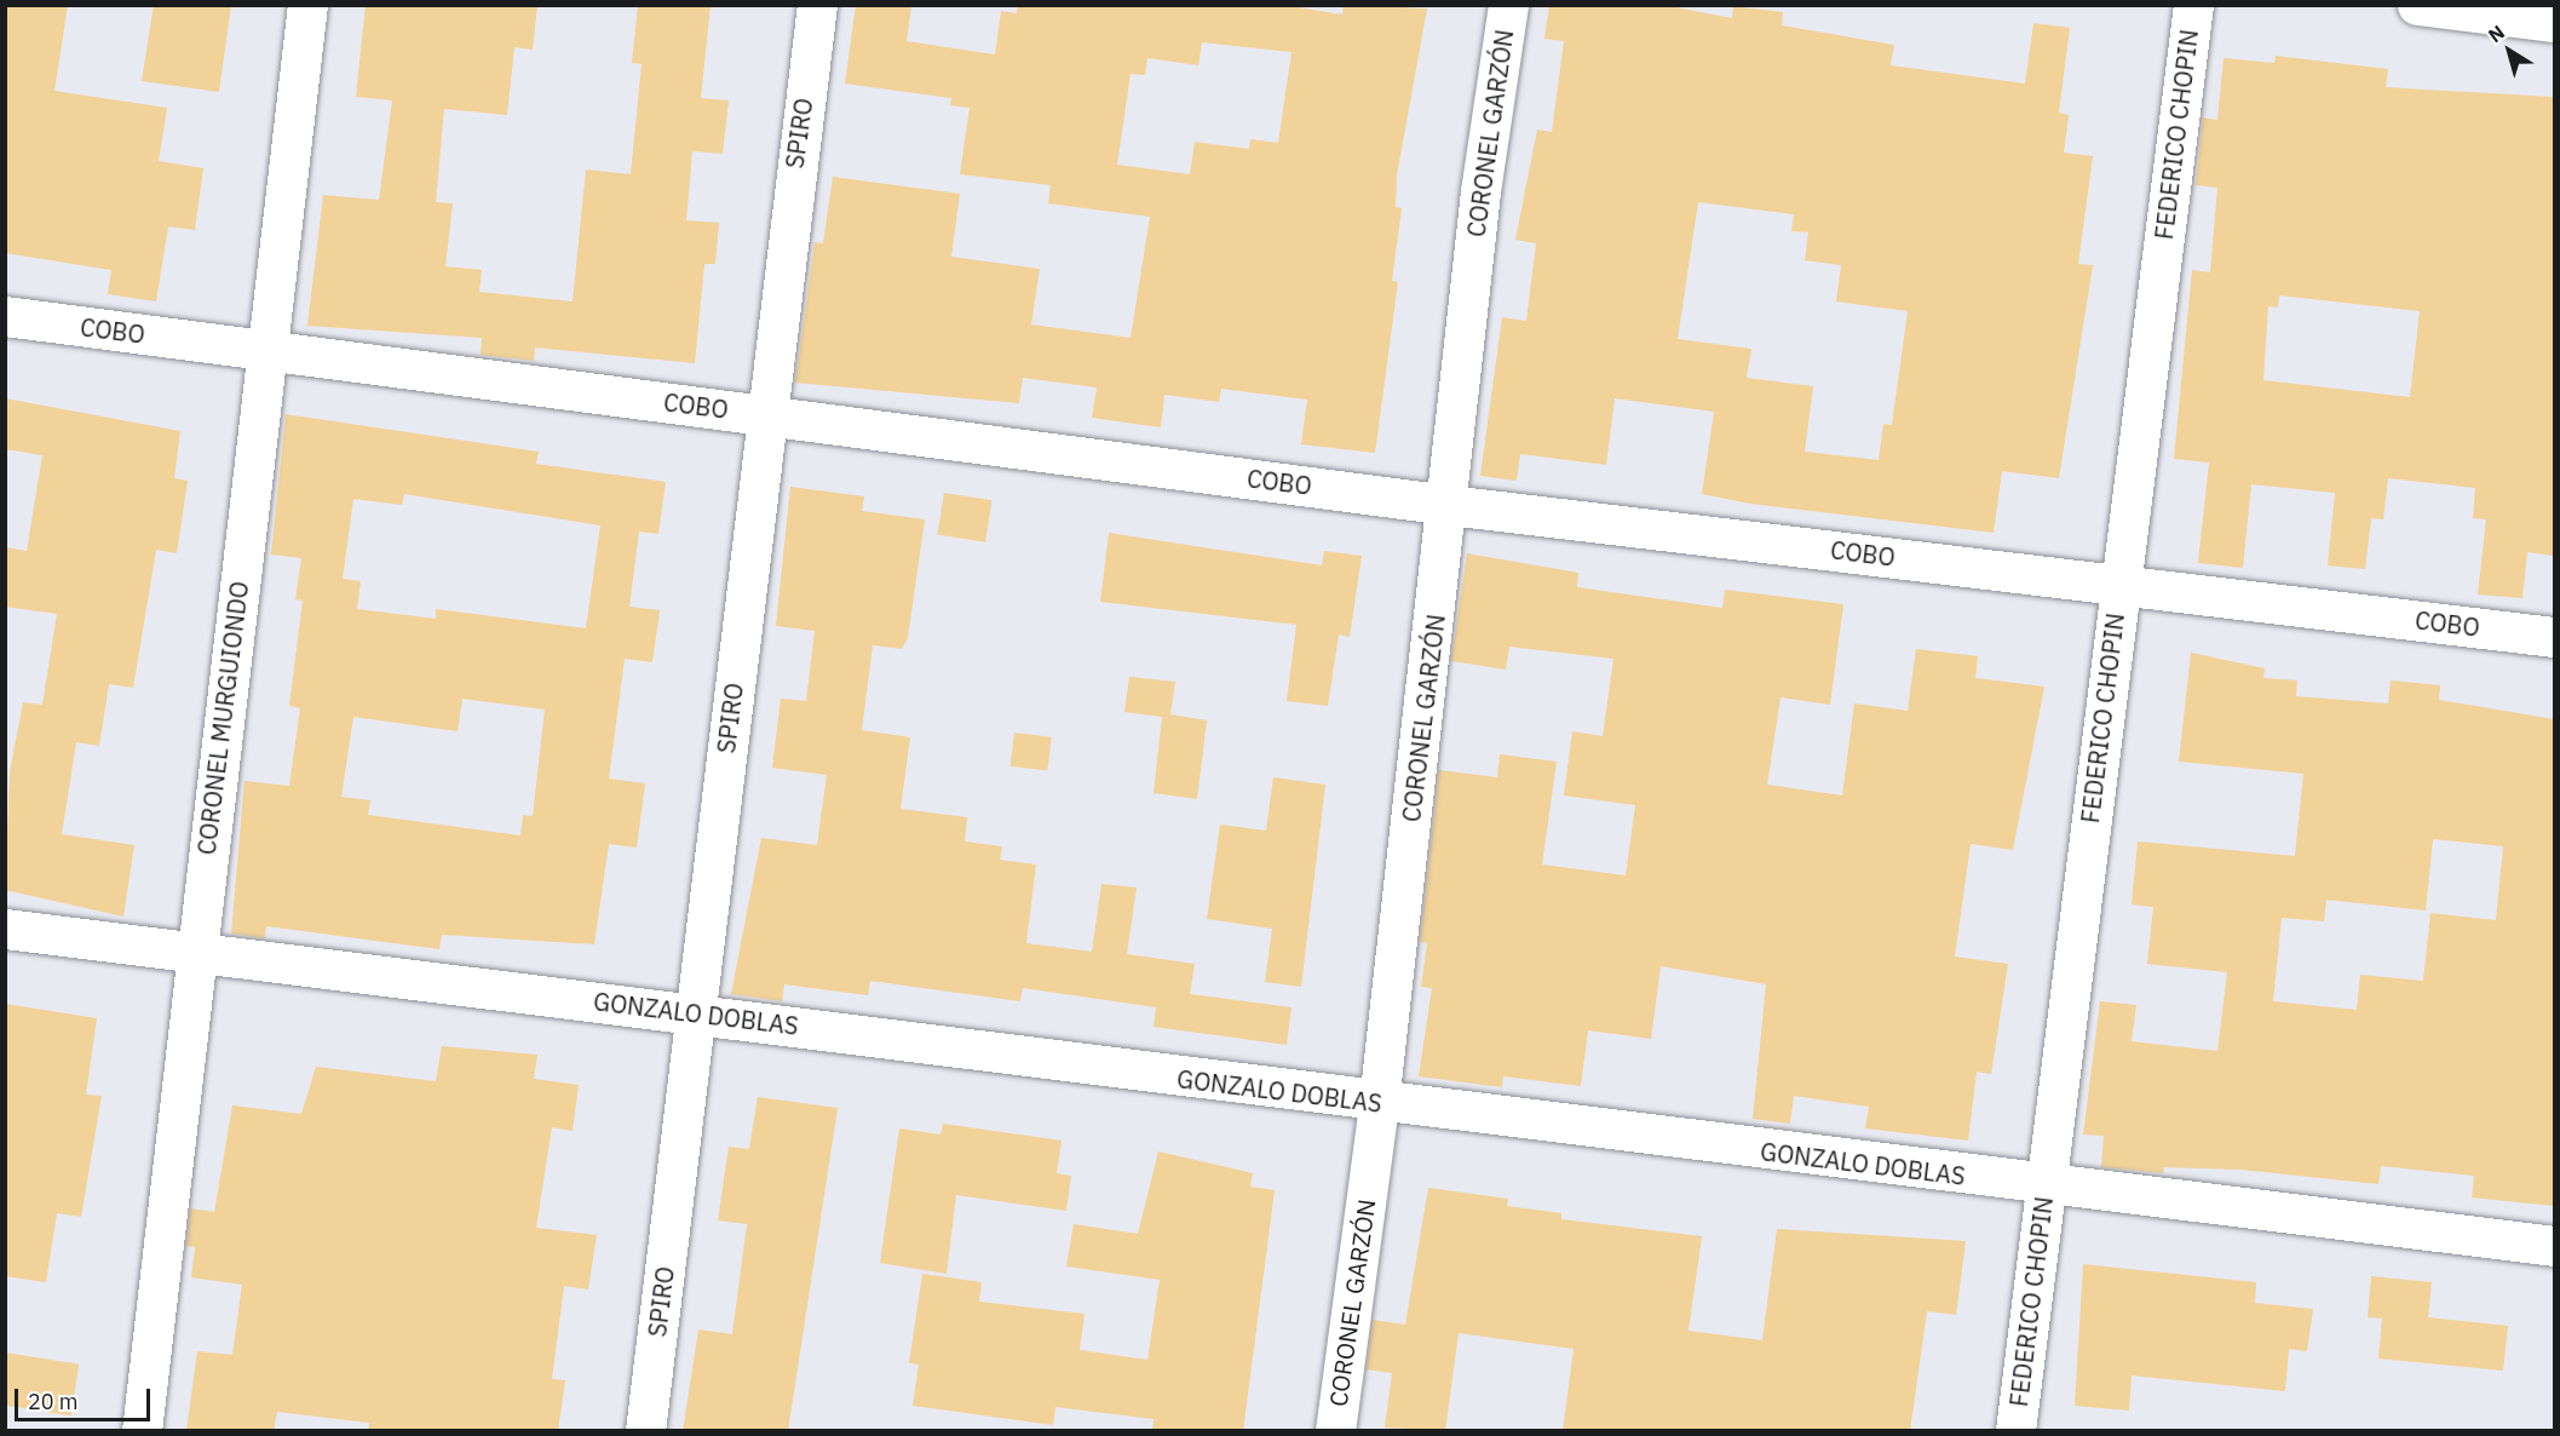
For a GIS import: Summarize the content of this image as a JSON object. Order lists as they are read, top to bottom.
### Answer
{
  "streets": {
    "street": [
      "SPIRO",
      "CORONEL GARZÓN",
      "FEDERICO CHOPIN",
      "COBO",
      "CORONEL MURGUIONDO",
      "GONZALO DOBLAS"
    ]
  },
  "crossings": [
    ["SPIRO", "COBO"],
    ["SPIRO", "GONZALO DOBLAS"],
    ["CORONEL GARZÓN", "COBO"],
    ["CORONEL GARZÓN", "GONZALO DOBLAS"],
    ["FEDERICO CHOPIN", "COBO"],
    ["FEDERICO CHOPIN", "GONZALO DOBLAS"],
    ["COBO", "CORONEL MURGUIONDO"],
    ["CORONEL MURGUIONDO", "GONZALO DOBLAS"]
  ],
  "scale_bar": "20 m",
  "north": "top left"
}
